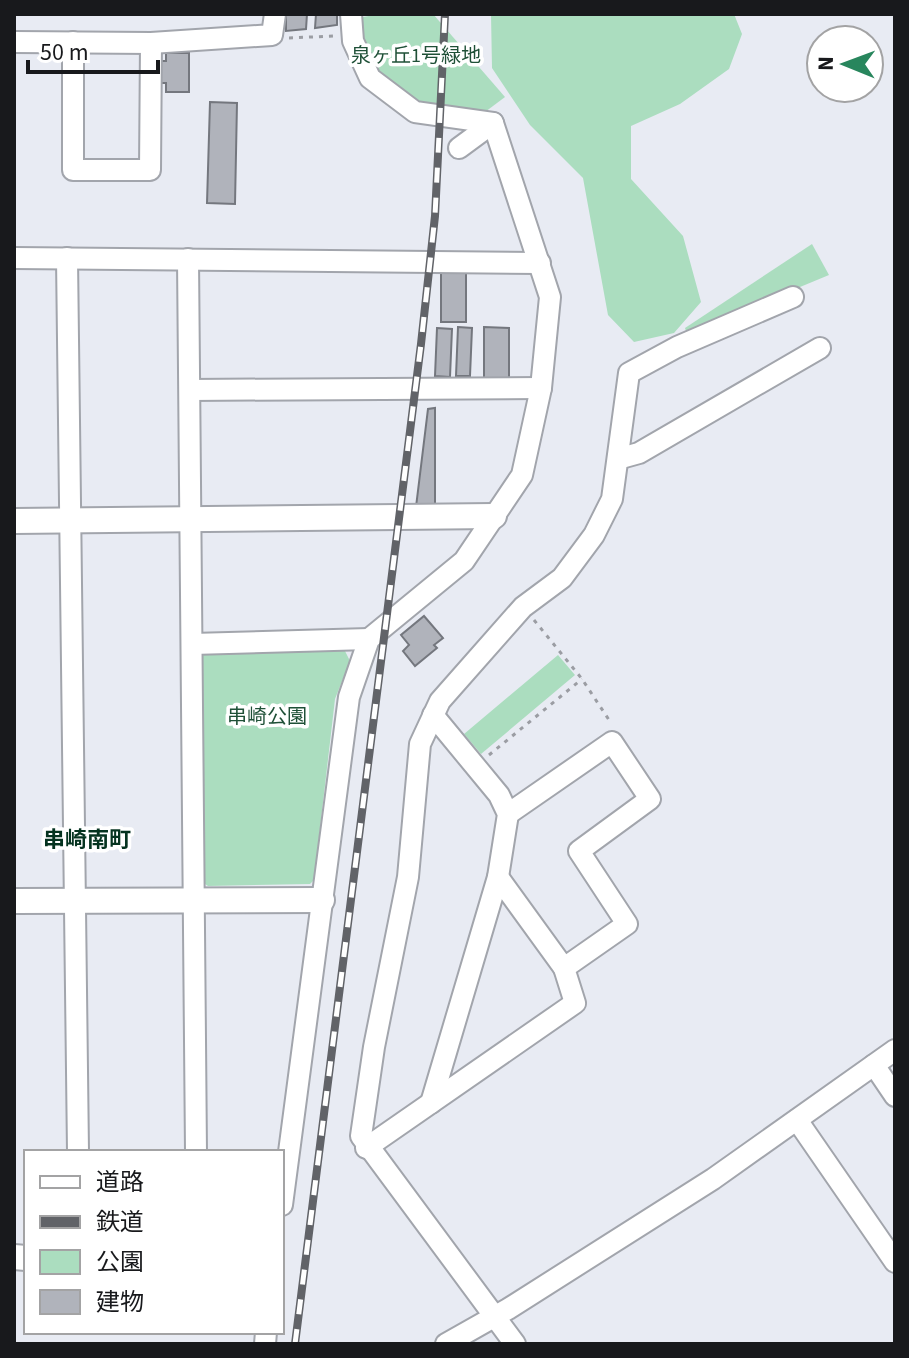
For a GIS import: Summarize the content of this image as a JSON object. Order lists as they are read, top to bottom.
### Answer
{
  "districts": ["串崎南町"],
  "parks": ["泉ヶ丘1号緑地", "串崎公園"],
  "legend": [
    "道路",
    "鉄道",
    "公園",
    "建物"
  ],
  "scale_bar": "50 m",
  "north": "left"
}
